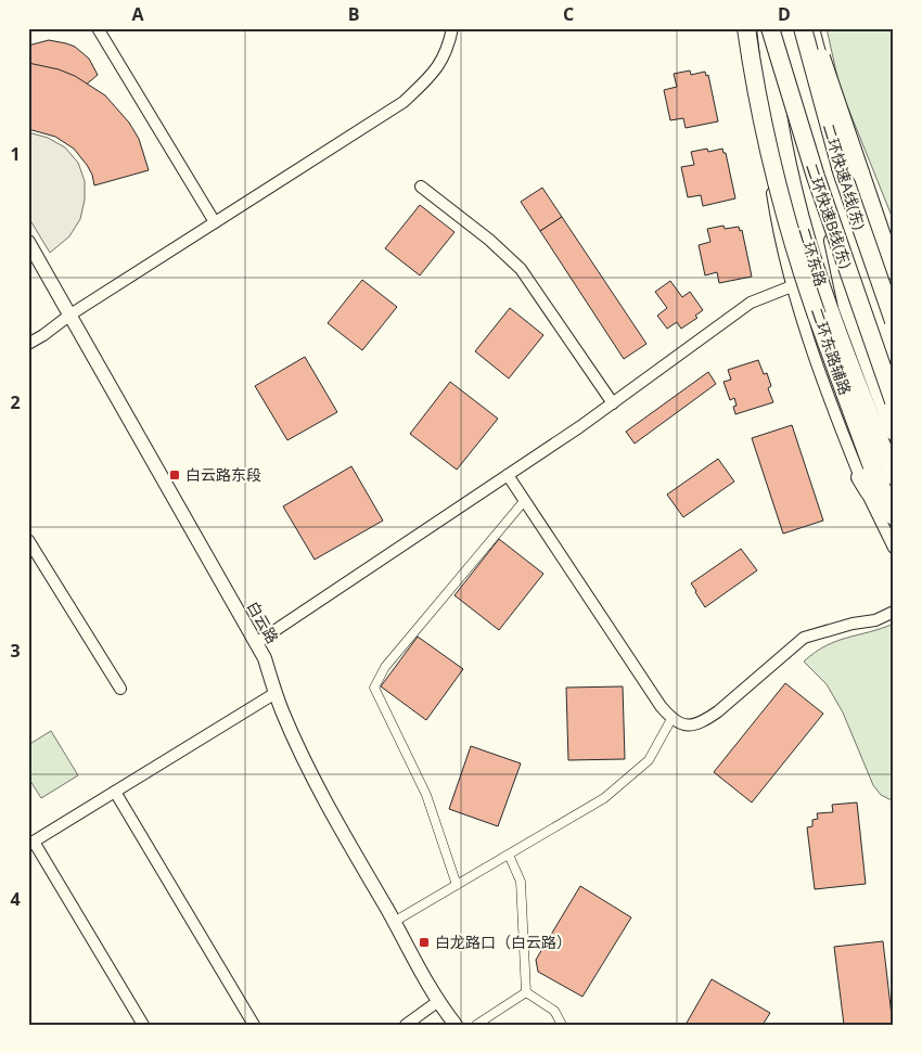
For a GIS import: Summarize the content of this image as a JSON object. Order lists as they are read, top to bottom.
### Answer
{
  "streets": {
    "main road": ["二环快速A线(东)", "二环快速B线(东)", "二环东路"],
    "street": ["二环东路辅路", "白云路"]
  },
  "places": {
    "transit": ["白云路东段", "白龙路口（白云路）"]
  },
  "grid": {
    "columns": [
      "A",
      "B",
      "C",
      "D"
    ],
    "rows": [
      "1",
      "2",
      "3",
      "4"
    ]
  }
}
